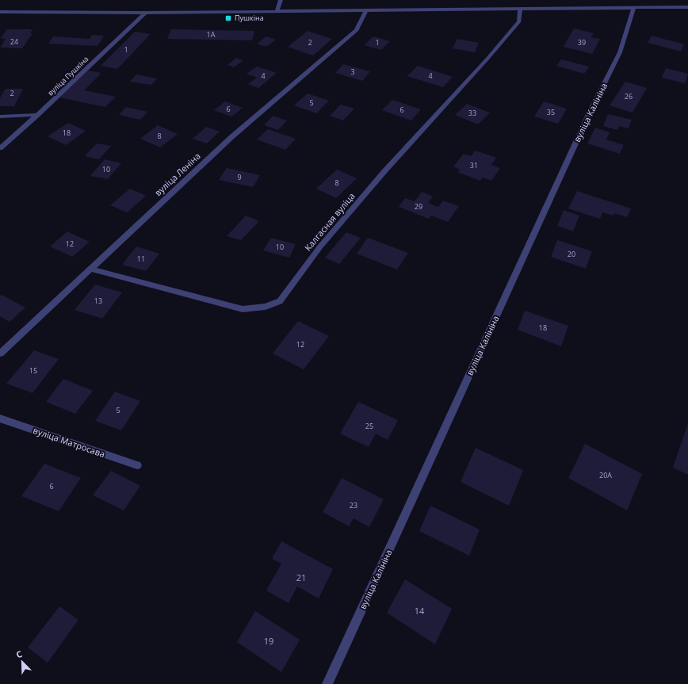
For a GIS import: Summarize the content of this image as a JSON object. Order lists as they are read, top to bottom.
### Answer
{
  "streets": {
    "street": [
      "вуліца Пушкіна",
      "вуліца Калініна",
      "вуліца Леніна",
      "Калгасная вуліца",
      "вуліца Матросава"
    ]
  },
  "crossings": [
    ["вуліца Леніна", "Калгасная вуліца"]
  ],
  "places": {
    "transit": ["Пушкіна"]
  },
  "house_numbers": [
    "1А",
    "24",
    "2",
    "1",
    "39",
    "1",
    "3",
    "4",
    "4",
    "2",
    "26",
    "5",
    "6",
    "6",
    "35",
    "33",
    "18",
    "8",
    "31",
    "10",
    "9",
    "8",
    "29",
    "12",
    "10",
    "20",
    "11",
    "13",
    "18",
    "12",
    "15",
    "5",
    "25",
    "20А",
    "6",
    "23",
    "21",
    "14",
    "19"
  ],
  "north": "top left"
}
